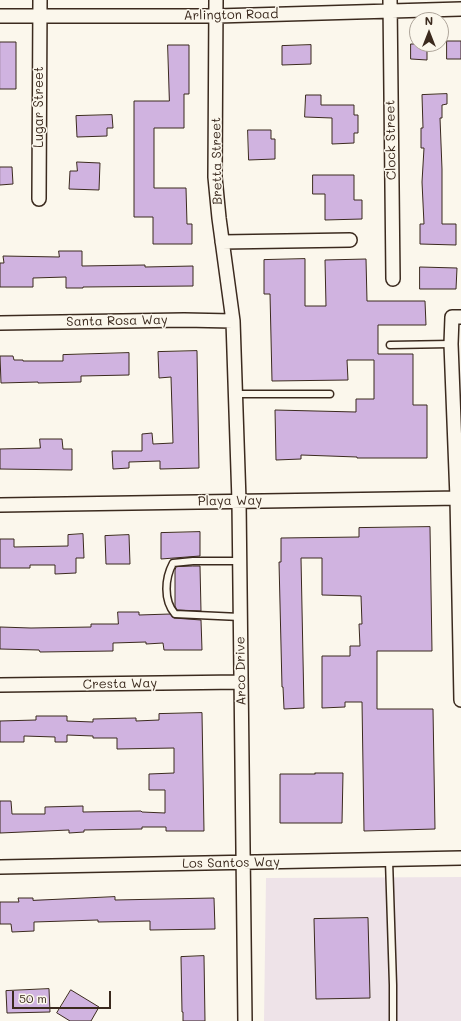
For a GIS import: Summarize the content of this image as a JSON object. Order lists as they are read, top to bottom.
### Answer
{
  "streets": {
    "street": [
      "Arlington Road",
      "Lugar Street",
      "Clock Street",
      "Bretta Street",
      "Santa Rosa Way",
      "Playa Way",
      "Arco Drive",
      "Cresta Way",
      "Los Santos Way"
    ]
  },
  "crossings": [
    ["Arlington Road", "Lugar Street"],
    ["Arlington Road", "Clock Street"],
    ["Arlington Road", "Bretta Street"],
    ["Bretta Street", "Santa Rosa Way"],
    ["Bretta Street", "Arco Drive"],
    ["Santa Rosa Way", "Arco Drive"],
    ["Playa Way", "Arco Drive"],
    ["Arco Drive", "Cresta Way"],
    ["Arco Drive", "Los Santos Way"]
  ],
  "scale_bar": "50 m",
  "north": "top"
}
